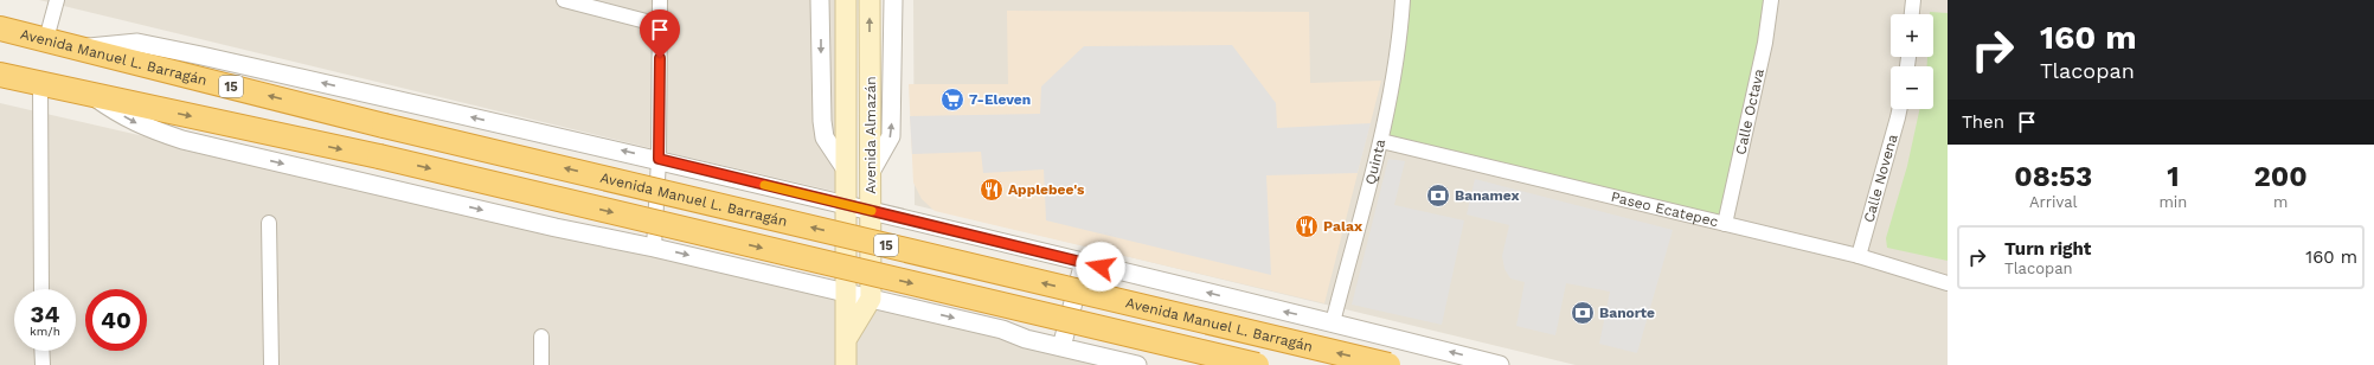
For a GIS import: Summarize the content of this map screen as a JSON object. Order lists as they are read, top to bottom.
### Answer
{
  "streets": {
    "highway": ["Avenida Manuel L. Barragán", "15"],
    "main road": ["Avenida Almazán"],
    "street": [
      "Calle Octava",
      "Quinta",
      "Calle Novena",
      "Paseo Ecatepec"
    ]
  },
  "crossings": [
    ["Calle Octava", "Paseo Ecatepec"],
    ["Quinta", "Paseo Ecatepec"],
    ["Calle Novena", "Paseo Ecatepec"]
  ],
  "places": {
    "supermarket": ["7-Eleven"],
    "restaurant": ["Applebee's", "Palax"],
    "bank": ["Banamex", "Banorte"]
  },
  "page": {
    "turn": ["160 m", "Tlacopan"],
    "map_buttons": ["+", "−"],
    "then": "Then",
    "eta": [
      "08:53",
      "Arrival",
      "1",
      "min",
      "200",
      "m"
    ],
    "list": [
      {
        "name": "Turn right",
        "note": "Tlacopan",
        "value": "160 m"
      }
    ],
    "speed": "34 km/h",
    "limit": "40"
  }
}
